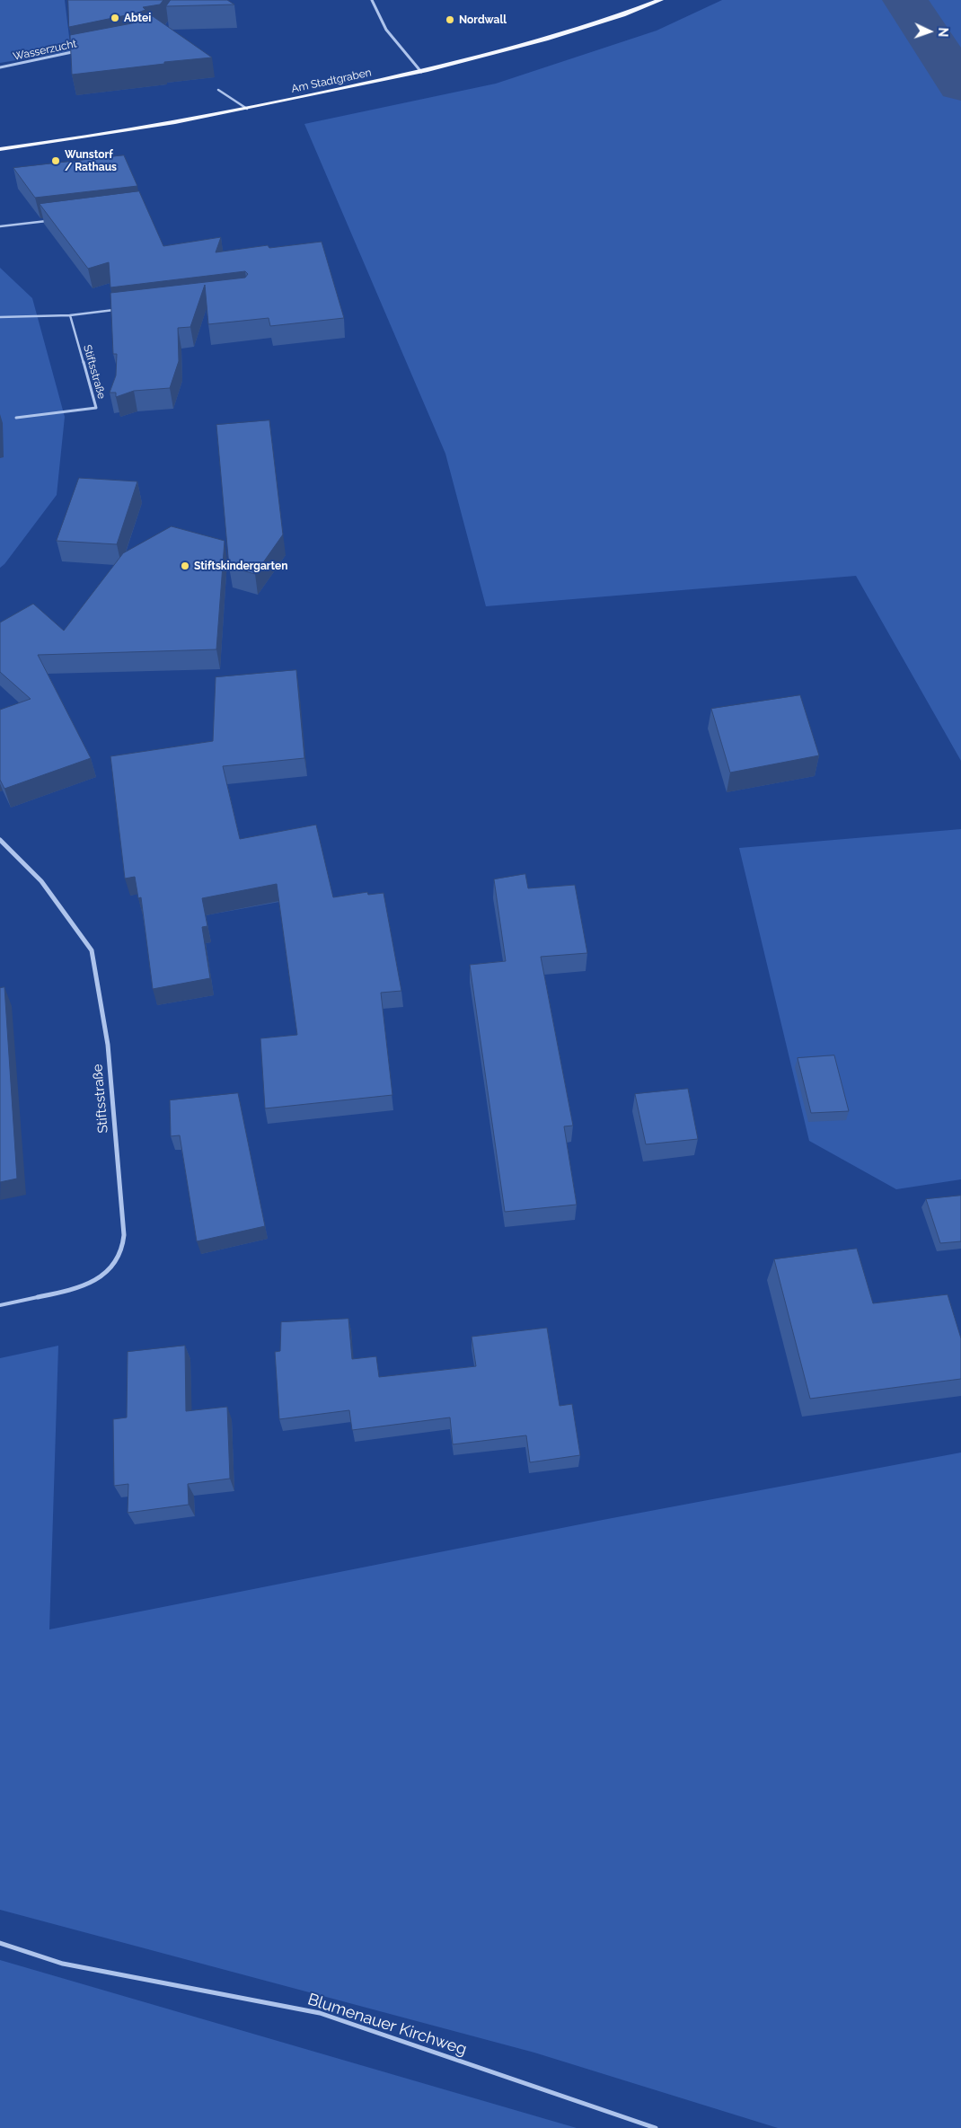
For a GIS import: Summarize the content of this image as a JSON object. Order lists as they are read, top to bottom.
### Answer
{
  "streets": {
    "main road": ["Am Stadtgraben"],
    "street": ["Wasserzucht", "Stiftsstraße"],
    "lane": ["Blumenauer Kirchweg"]
  },
  "places": [
    "Abtei",
    "Nordwall",
    "Wunstorf / Rathaus",
    "Stiftskindergarten"
  ],
  "north": "right"
}
